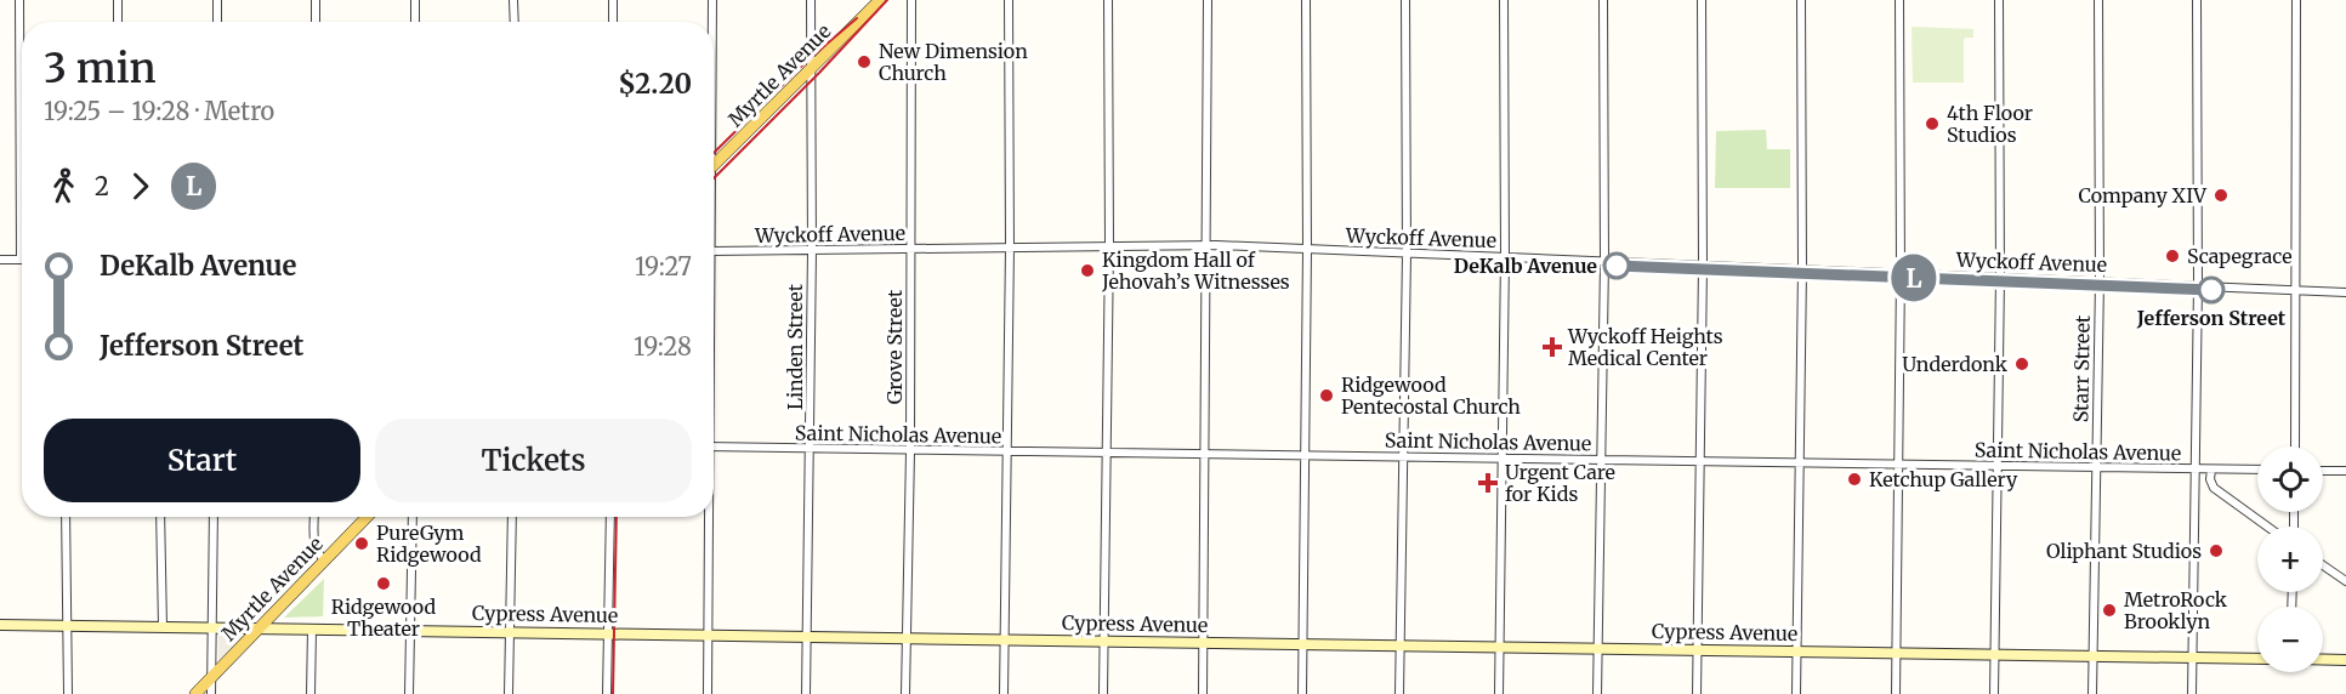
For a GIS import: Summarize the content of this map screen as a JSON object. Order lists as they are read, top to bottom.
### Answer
{
  "streets": {
    "main road": ["Myrtle Avenue", "Cypress Avenue"],
    "street": [
      "Wyckoff Avenue",
      "Linden Street",
      "Grove Street",
      "Starr Street",
      "Saint Nicholas Avenue"
    ]
  },
  "crossings": [
    ["Myrtle Avenue", "Linden Street"],
    ["Myrtle Avenue", "Cypress Avenue"],
    ["Wyckoff Avenue", "Linden Street"],
    ["Wyckoff Avenue", "Grove Street"],
    ["Wyckoff Avenue", "Starr Street"],
    ["Linden Street", "Saint Nicholas Avenue"],
    ["Linden Street", "Cypress Avenue"],
    ["Grove Street", "Saint Nicholas Avenue"],
    ["Grove Street", "Cypress Avenue"],
    ["Starr Street", "Saint Nicholas Avenue"],
    ["Starr Street", "Cypress Avenue"]
  ],
  "places": {
    "other": [
      "New Dimension Church",
      "4th Floor Studios",
      "Company XIV",
      "Scapegrace",
      "DeKalb Avenue",
      "Kingdom Hall of Jehovah’s Witnesses",
      "Jefferson Street",
      "Underdonk",
      "Ridgewood Pentecostal Church",
      "Ketchup Gallery",
      "PureGym Ridgewood",
      "Oliphant Studios",
      "Ridgewood Theater",
      "MetroRock Brooklyn"
    ],
    "health": ["Wyckoff Heights Medical Center", "Urgent Care for Kids"]
  },
  "lines": ["metro line L"],
  "page": {
    "on_map": "L",
    "heading": ["3 min", "19:25 – 19:28 · Metro", "$2.20"],
    "legs": ["2", "L"],
    "list": [
      {
        "name": "DeKalb Avenue",
        "value": "19:27"
      },
      {
        "name": "Jefferson Street",
        "value": "19:28"
      }
    ],
    "buttons": ["Start", "Tickets"],
    "map_buttons": ["+", "−"]
  }
}
